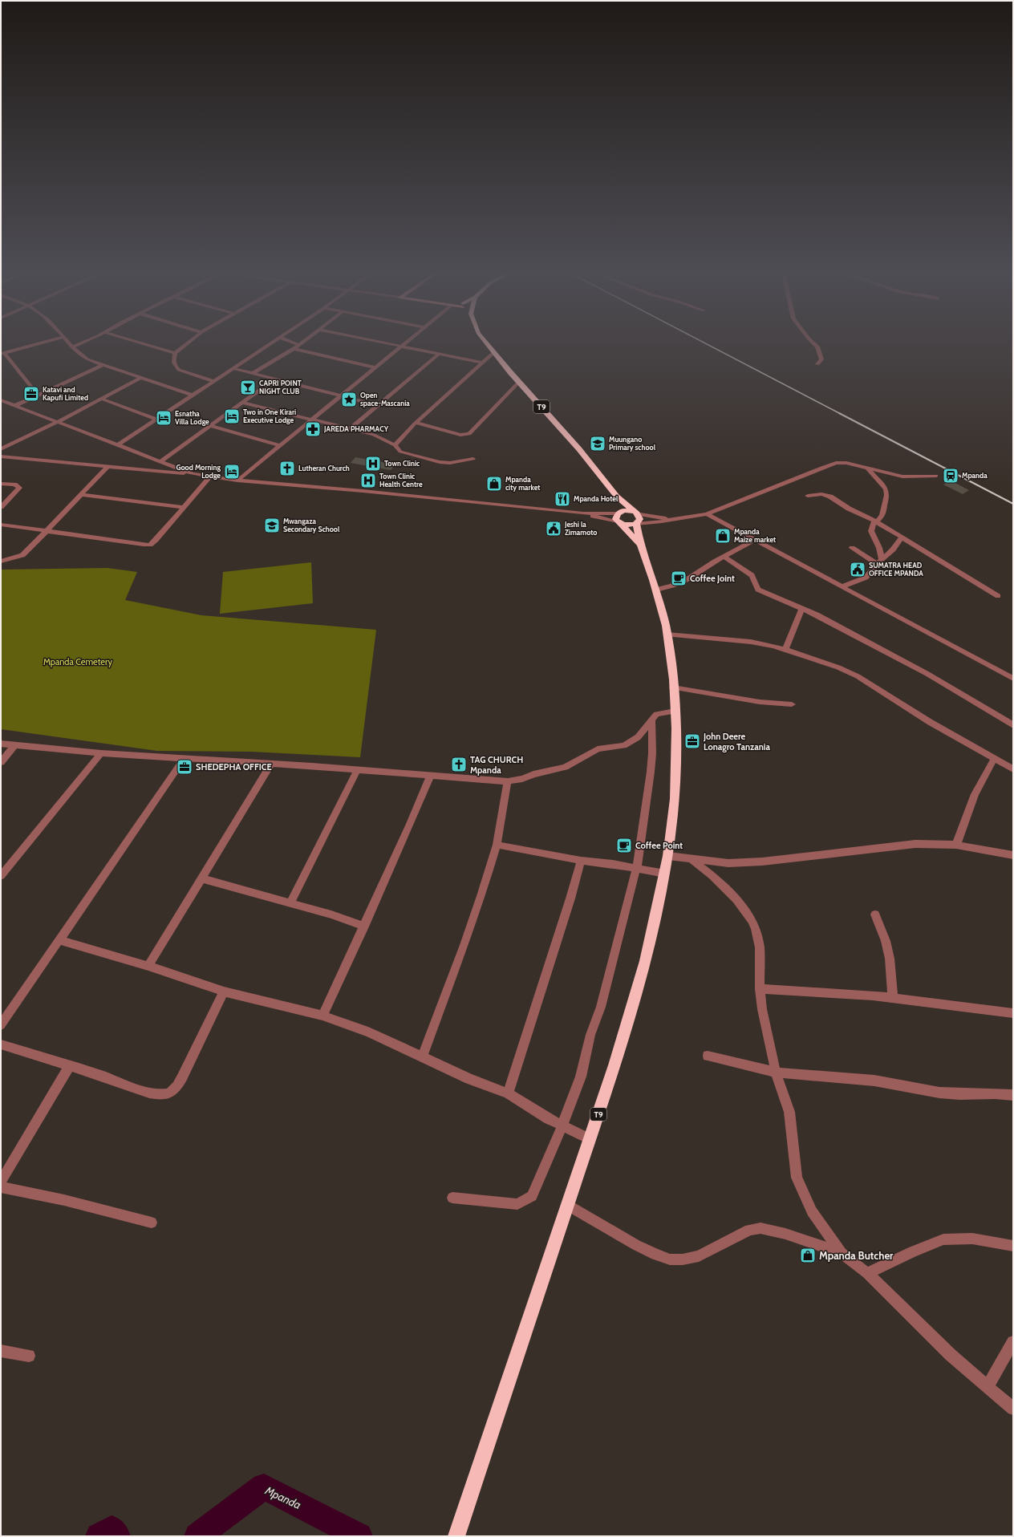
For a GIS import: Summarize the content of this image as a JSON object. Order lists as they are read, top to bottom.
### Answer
{
  "streets": {
    "highway": ["T9"]
  },
  "water": ["Mpanda"],
  "parks": ["Mpanda Cemetery"],
  "places": {
    "bar": ["CAPRI POINT NIGHT CLUB"],
    "office": ["Katavi and Kapufi Limited", "John Deere Lonagro Tanzania", "SHEDEPHA OFFICE"],
    "place": ["Open space-Mascania"],
    "hotel": ["Two in One Kirari Executive Lodge", "Esnatha Villa Lodge", "Good Morning Lodge"],
    "pharmacy": ["JAREDA PHARMACY"],
    "school or university": ["Muungano Primary school", "Mwangaza Secondary School"],
    "hospital": ["Town Clinic", "Town Clinic Health Centre"],
    "church": ["Lutheran Church", "TAG CHURCH Mpanda"],
    "station": ["Mpanda"],
    "shop": ["Mpanda city market", "Mpanda Maize market", "Mpanda Butcher"],
    "restaurant": ["Mpanda Hotel"],
    "public building": ["Jeshi la Zimamoto", "SUMATRA HEAD OFFICE MPANDA"],
    "cafe": ["Coffee Joint", "Coffee Point"]
  }
}
